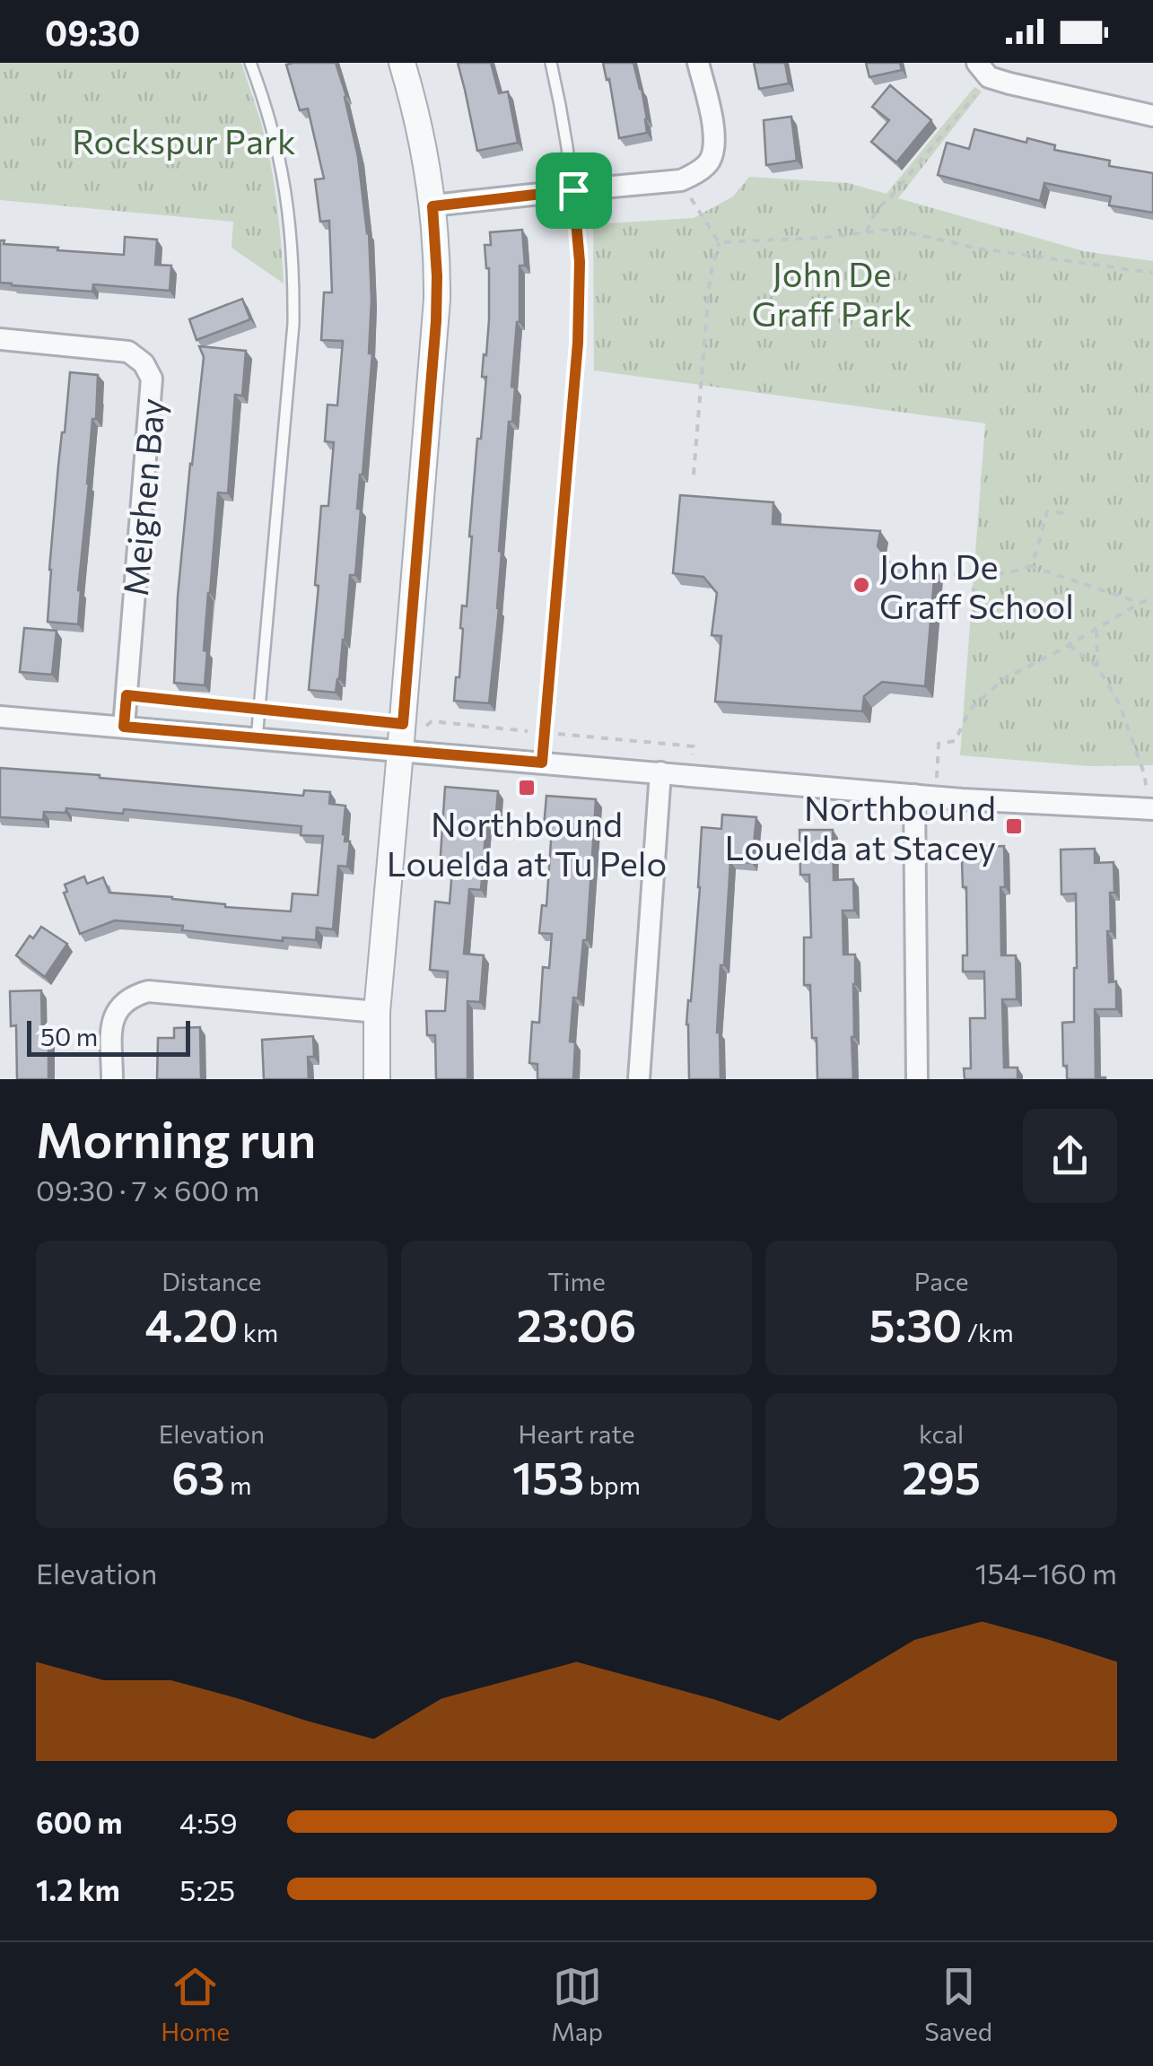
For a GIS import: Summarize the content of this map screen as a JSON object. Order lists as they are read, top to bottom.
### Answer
{
  "streets": {
    "street": ["Meighen Bay"]
  },
  "parks": ["Rockspur Park", "John De Graff Park"],
  "places": {
    "other": ["John De Graff School"],
    "transit": ["Northbound Louelda at Tu Pelo", "Northbound Louelda at Stacey"]
  },
  "scale_bar": "50 m",
  "page": {
    "status": "09:30",
    "scale": "50 m",
    "heading": ["Morning run", "09:30 · 7 × 600 m"],
    "stats": [
      ["Distance", "4.20 km"],
      ["Time", "23:06"],
      ["Pace", "5:30 /km"],
      ["Elevation", "63 m"],
      ["Heart rate", "153 bpm"],
      ["kcal", "295"]
    ],
    "chart": ["Elevation", "154–160 m"],
    "list": [
      {
        "name": "600 m",
        "note": "4:59"
      },
      {
        "name": "1.2 km",
        "note": "5:25"
      }
    ],
    "tabs": ["Home", "Map", "Saved"]
  }
}
